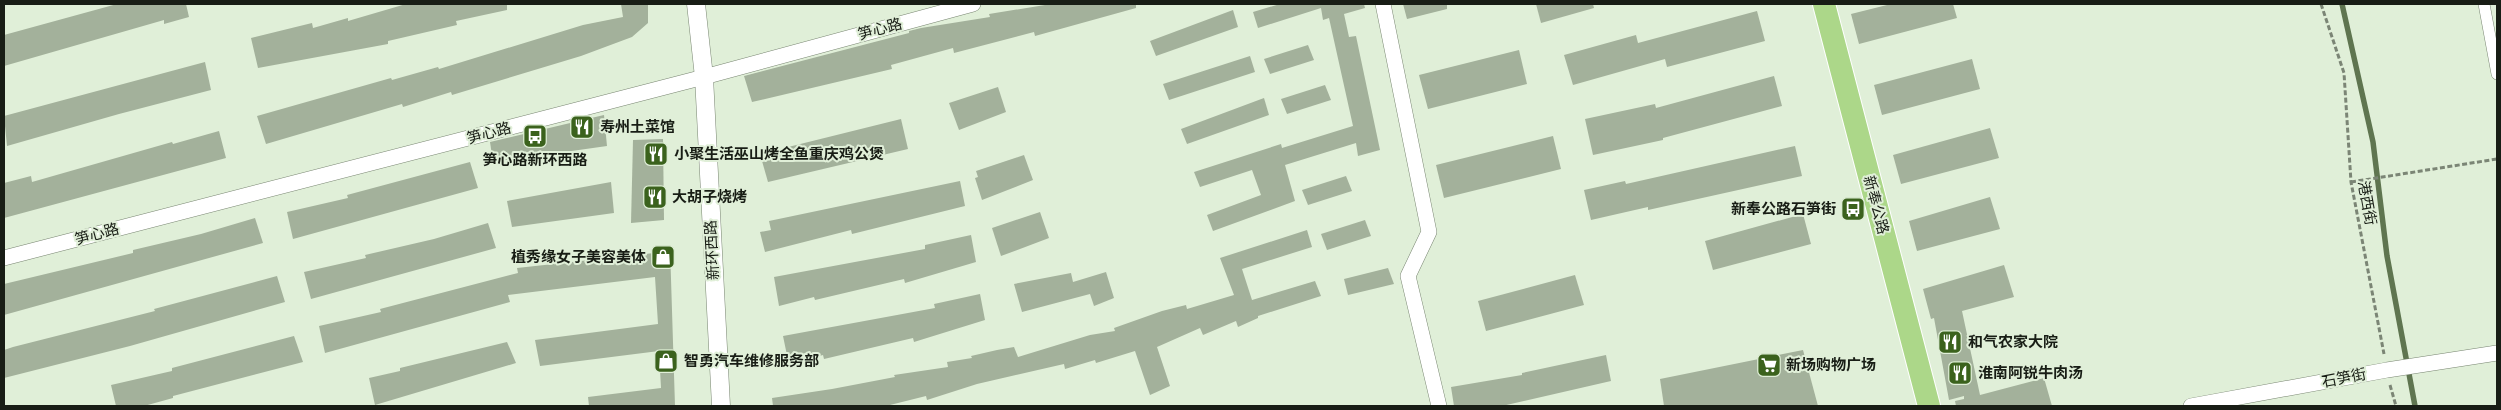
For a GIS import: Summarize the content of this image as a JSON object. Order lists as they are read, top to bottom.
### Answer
{
  "streets": {
    "main road": ["新奉公路"],
    "street": ["笋心路", "新环西路", "石笋街"],
    "path": ["港西街"]
  },
  "crossings": [
    ["笋心路", "新环西路"],
    ["港西街", "石笋街"]
  ],
  "places": {
    "restaurant": [
      "寿州土菜馆",
      "小聚生活巫山烤全鱼重庆鸡公煲",
      "大胡子烧烤",
      "和气农家大院",
      "淮南阿锐牛肉汤"
    ],
    "bus stop": ["笋心路新环西路", "新奉公路石笋街"],
    "shop": ["植秀缘女子美容美体", "智勇汽车维修服务部"],
    "supermarket": ["新场购物广场"]
  }
}
